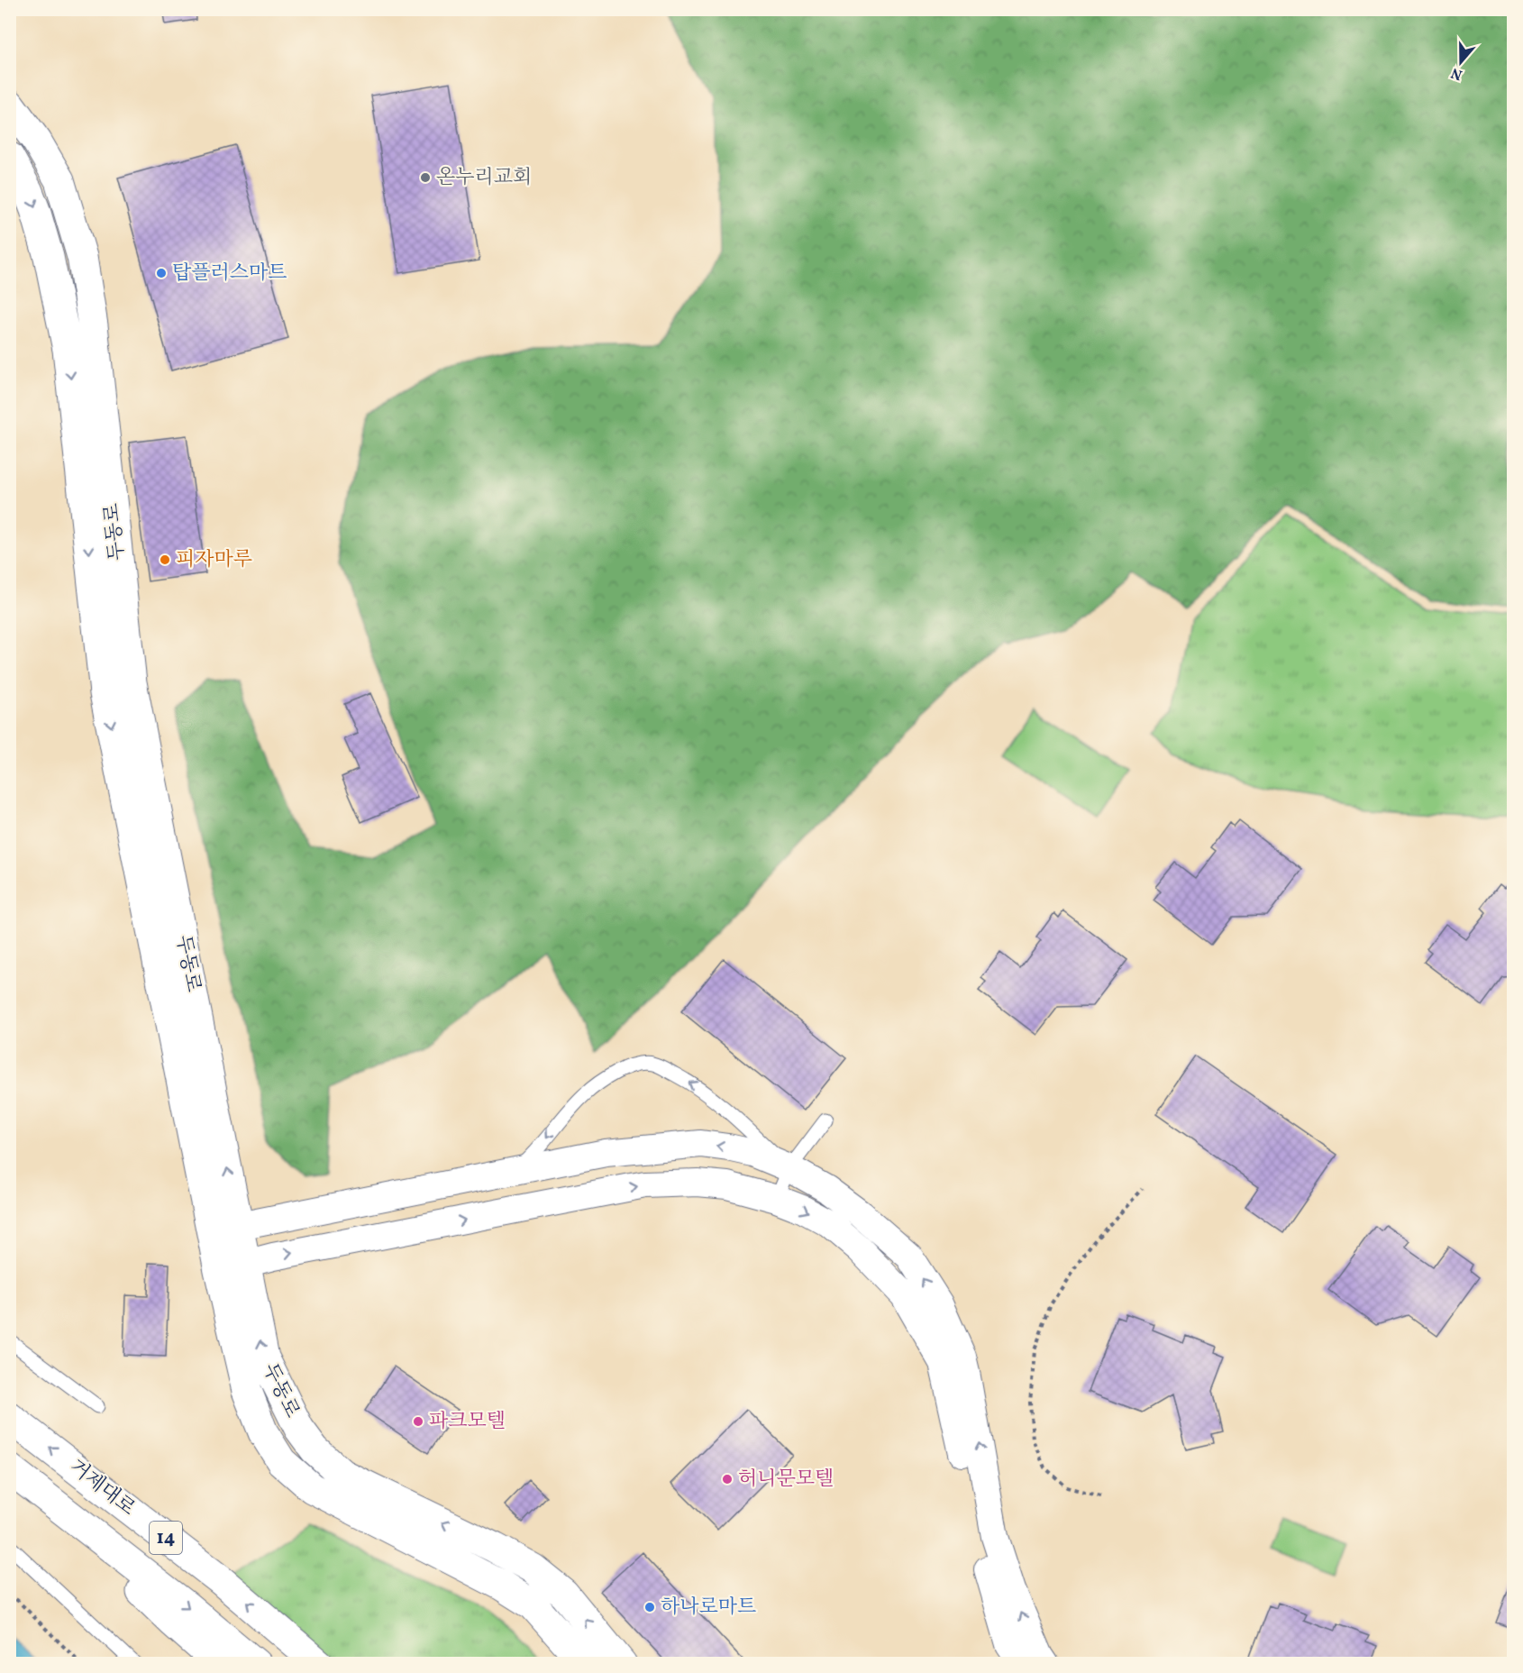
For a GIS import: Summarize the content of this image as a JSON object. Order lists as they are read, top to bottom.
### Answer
{
  "streets": {
    "main road": ["두동로", "거제대로", "14"]
  },
  "places": [
    "온누리교회",
    "탑플러스마트",
    "피자마루",
    "파크모텔",
    "허니문모텔",
    "하나로마트"
  ],
  "north": "bottom"
}
